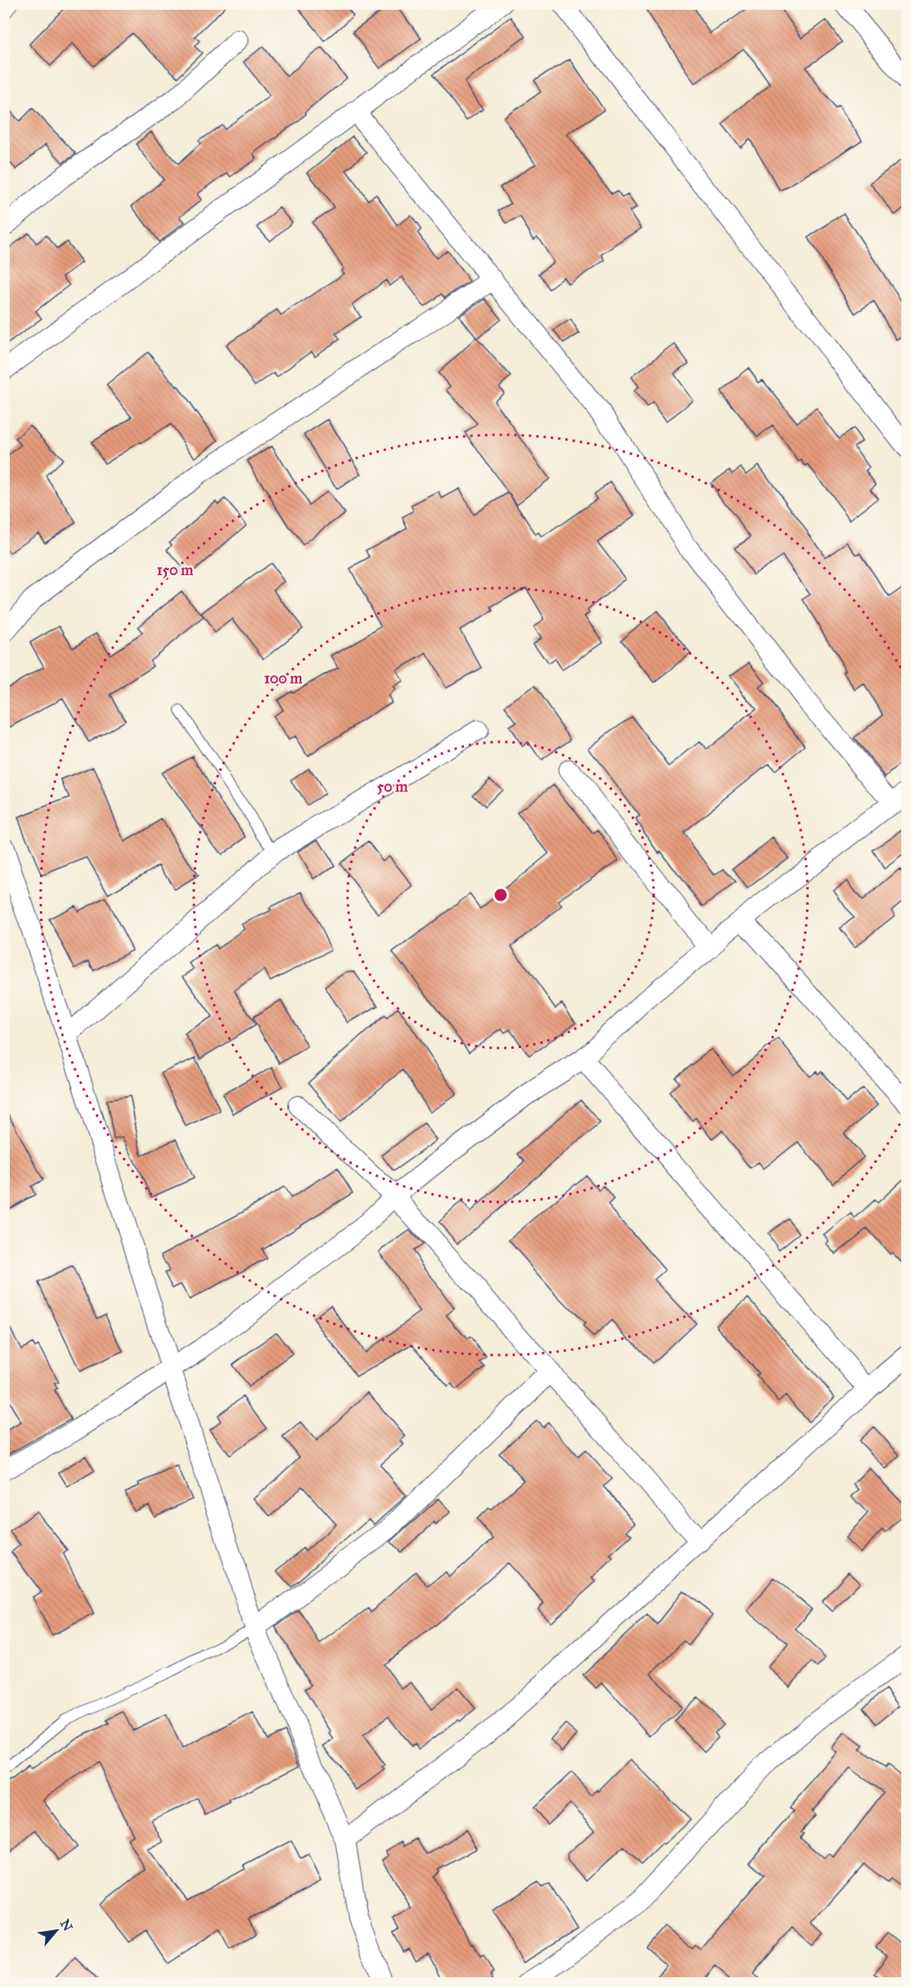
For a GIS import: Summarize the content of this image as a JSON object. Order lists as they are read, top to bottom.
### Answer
{
  "north": "top right",
  "rings": ["150 m", "100 m", "50 m"]
}
